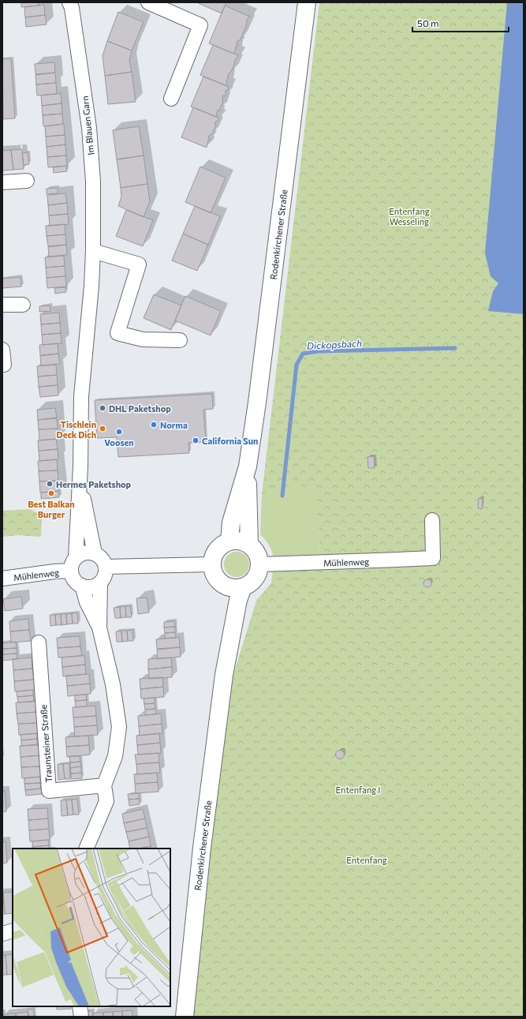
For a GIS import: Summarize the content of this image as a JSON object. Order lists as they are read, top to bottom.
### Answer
{
  "streets": {
    "main road": ["Rodenkirchener Straße"],
    "street": ["Im Blauen Garn", "Mühlenweg", "Traunsteiner Straße"]
  },
  "crossings": [
    ["Im Blauen Garn", "Mühlenweg"],
    ["Rodenkirchener Straße", "Mühlenweg"]
  ],
  "water": ["Dickopsbach"],
  "parks": ["Entenfang Wesseling", "Entenfang I", "Entenfang"],
  "places": [
    "DHL Paketshop",
    "Norma",
    "Tischlein Deck Dich",
    "Voosen",
    "California Sun",
    "Hermes Paketshop",
    "Best Balkan Burger"
  ],
  "scale_bar": "50 m"
}
